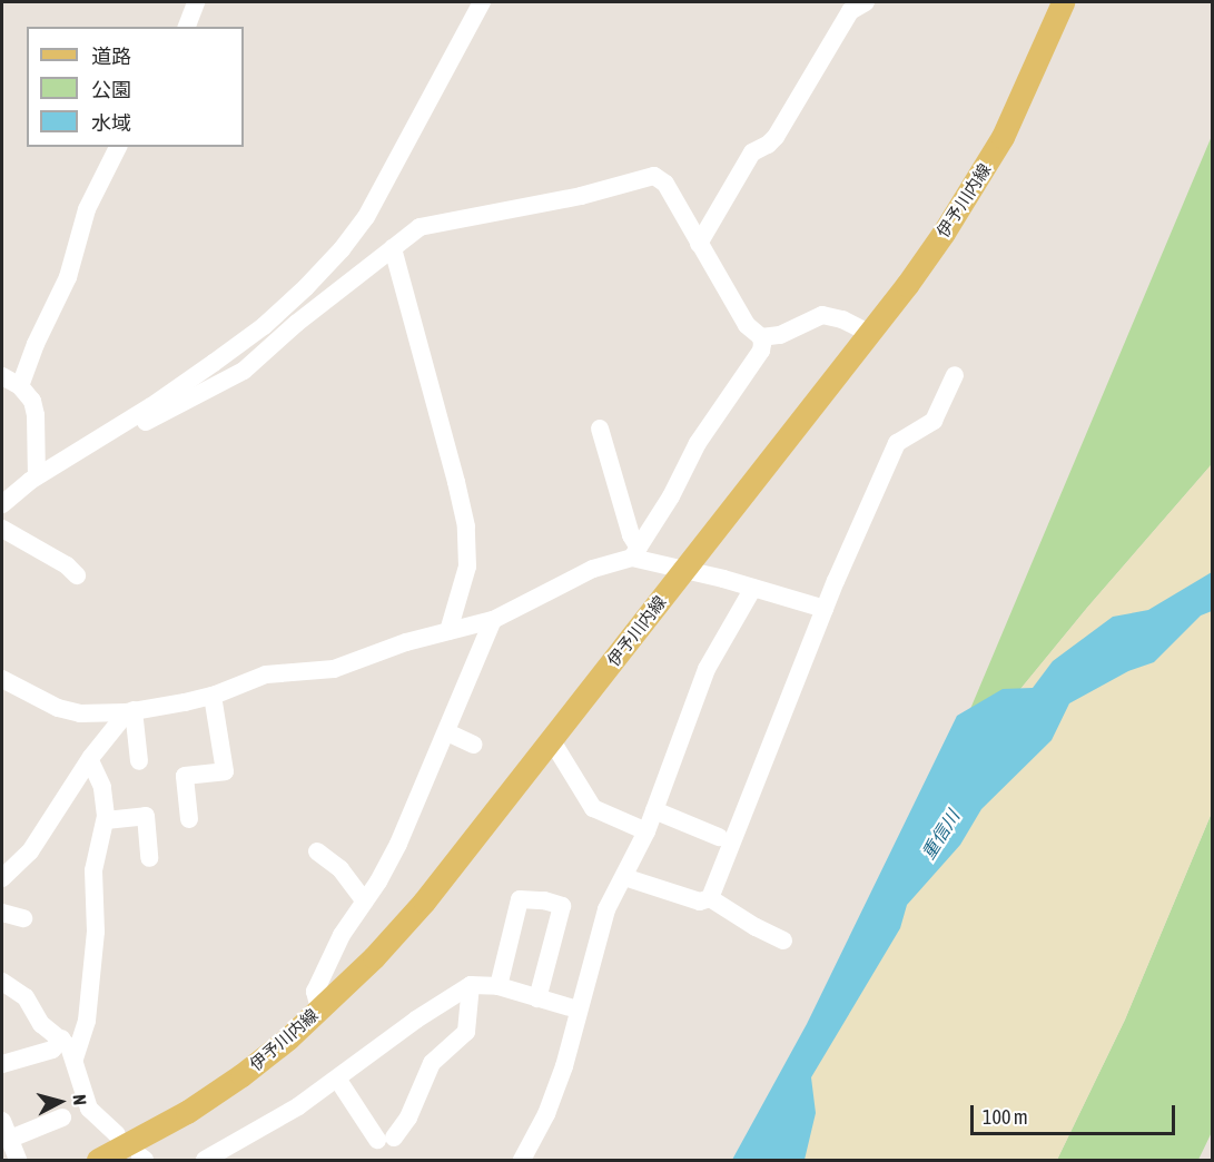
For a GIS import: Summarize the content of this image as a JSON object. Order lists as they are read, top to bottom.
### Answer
{
  "streets": {
    "main road": ["伊予川内線"]
  },
  "water": ["重信川"],
  "legend": ["道路", "公園", "水域"],
  "scale_bar": "100 m",
  "north": "right"
}
